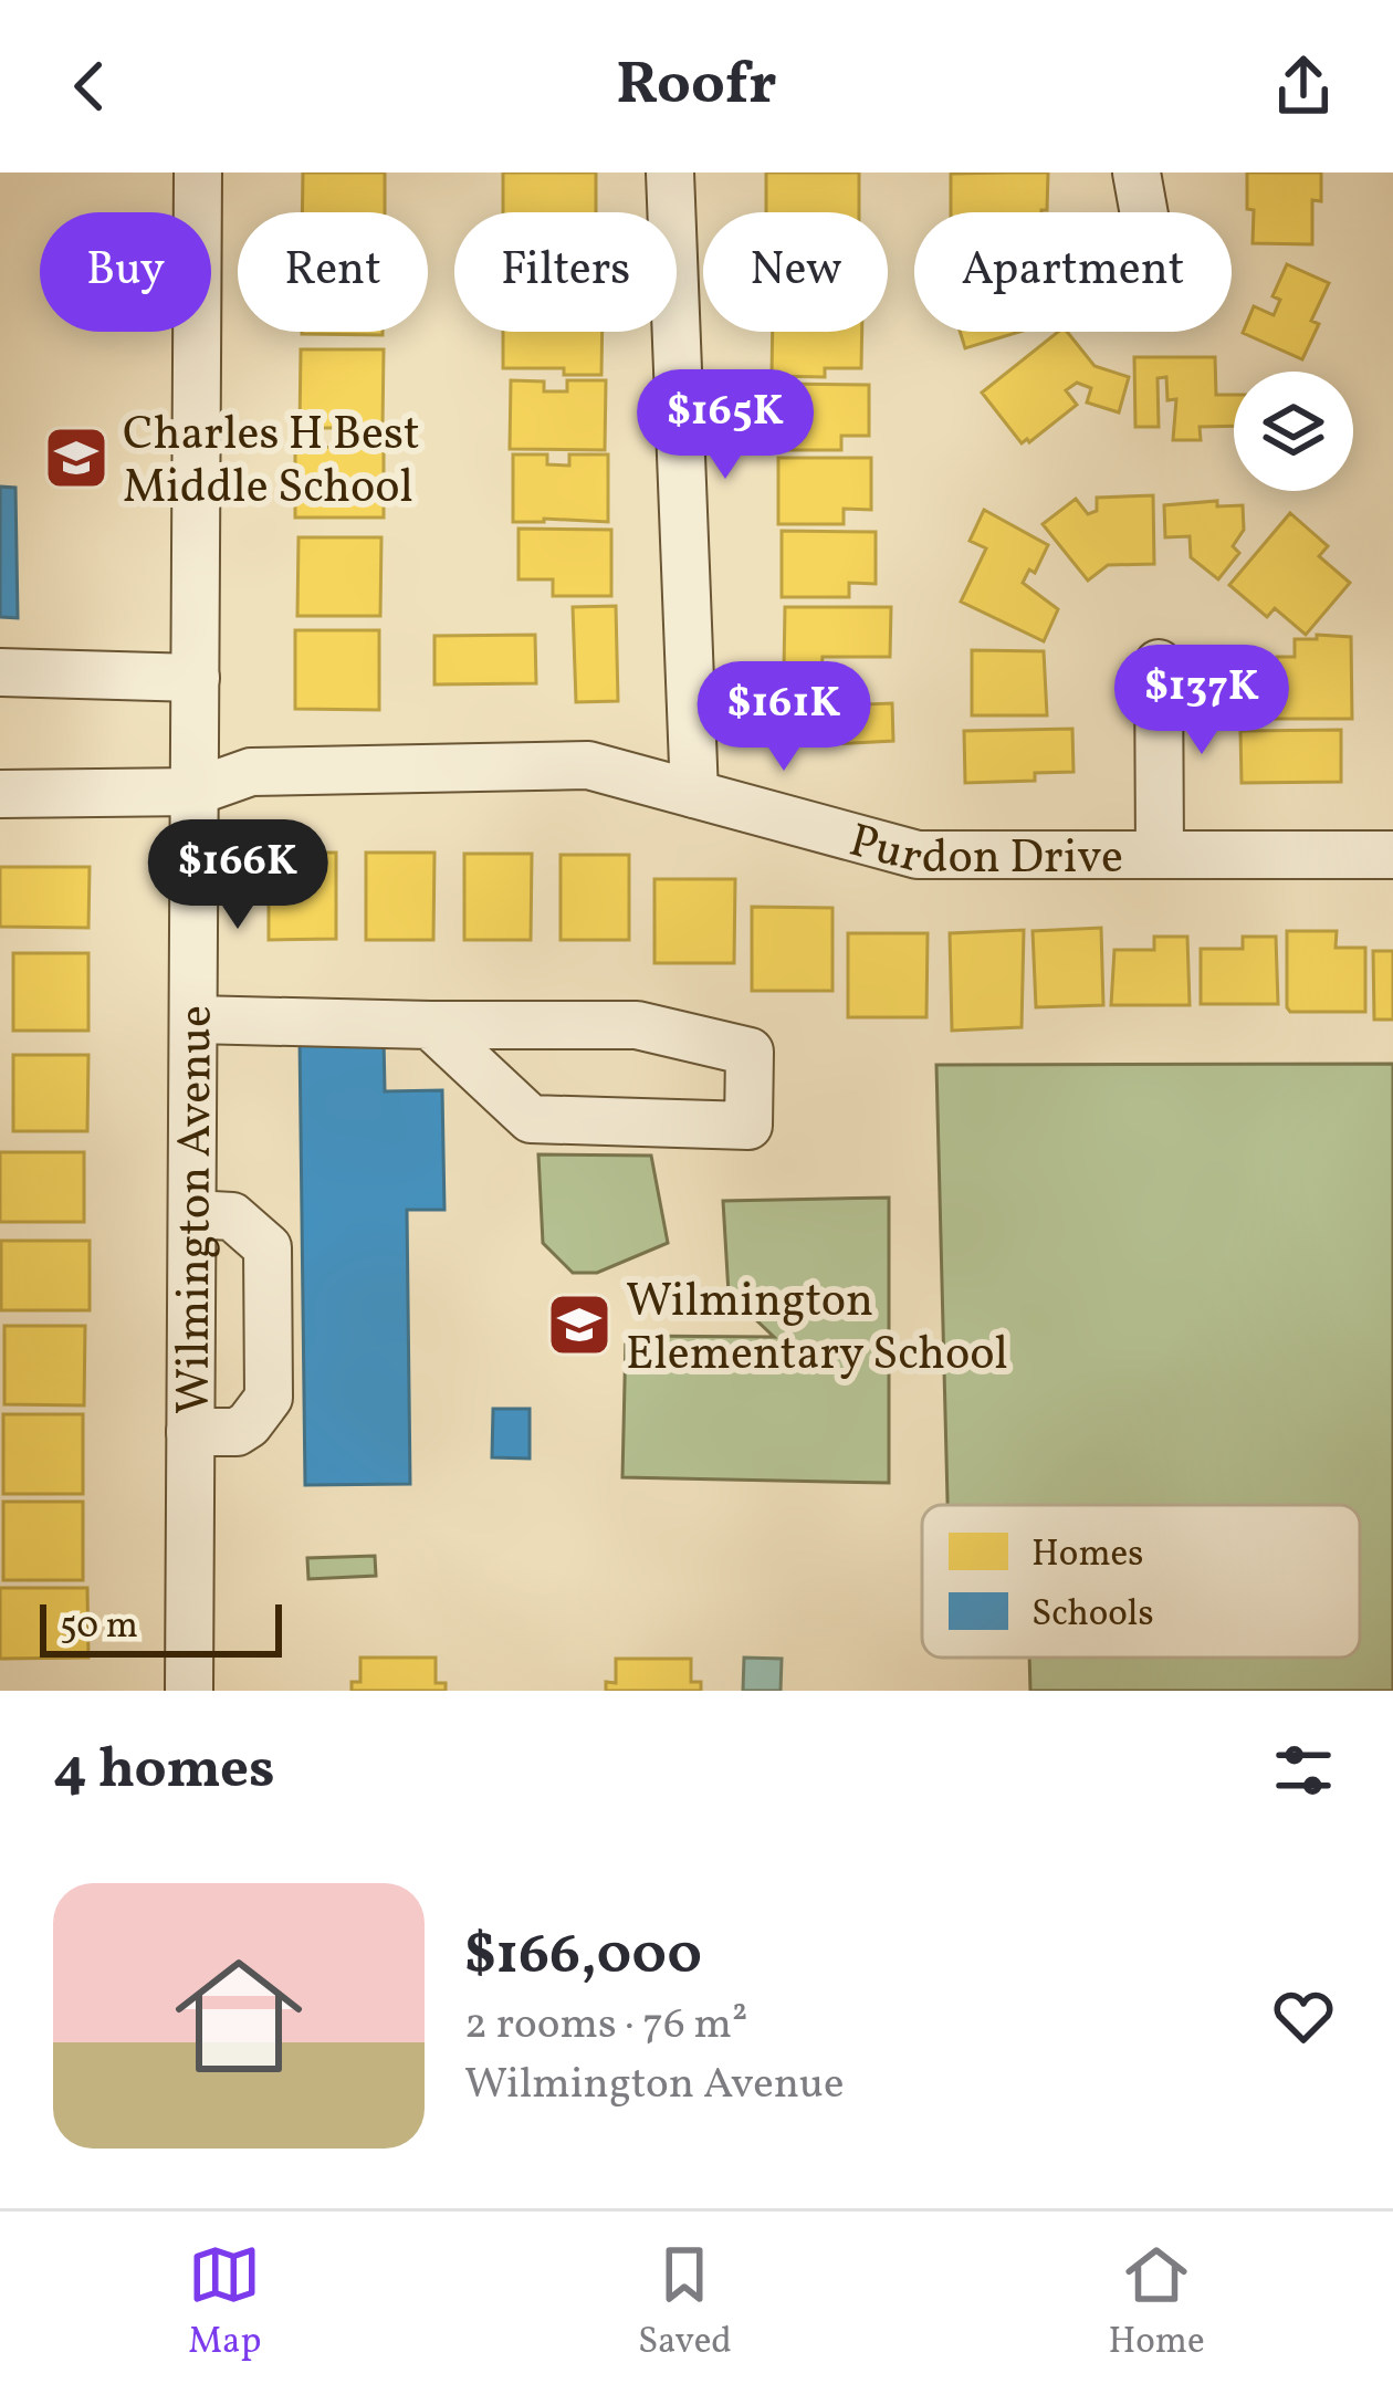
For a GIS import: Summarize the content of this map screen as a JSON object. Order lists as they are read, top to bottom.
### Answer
{
  "streets": {
    "street": ["Purdon Drive", "Wilmington Avenue"]
  },
  "crossings": [
    ["Purdon Drive", "Wilmington Avenue"]
  ],
  "places": {
    "school or university": ["Charles H Best Middle School", "Wilmington Elementary School"]
  },
  "legend": ["Homes", "Schools"],
  "scale_bar": "50 m",
  "page": {
    "header": "Roofr",
    "chip": [
      "Buy",
      "Rent",
      "Filters",
      "New",
      "Apartment"
    ],
    "price": [
      "$165K",
      "$137K",
      "$161K",
      "$166K"
    ],
    "scale": "50 m",
    "heading": "4 homes",
    "list": [
      {
        "name": "$166,000",
        "note": "2 rooms · 76 m² · Wilmington Avenue"
      }
    ],
    "tabs": ["Map", "Saved", "Home"]
  }
}
